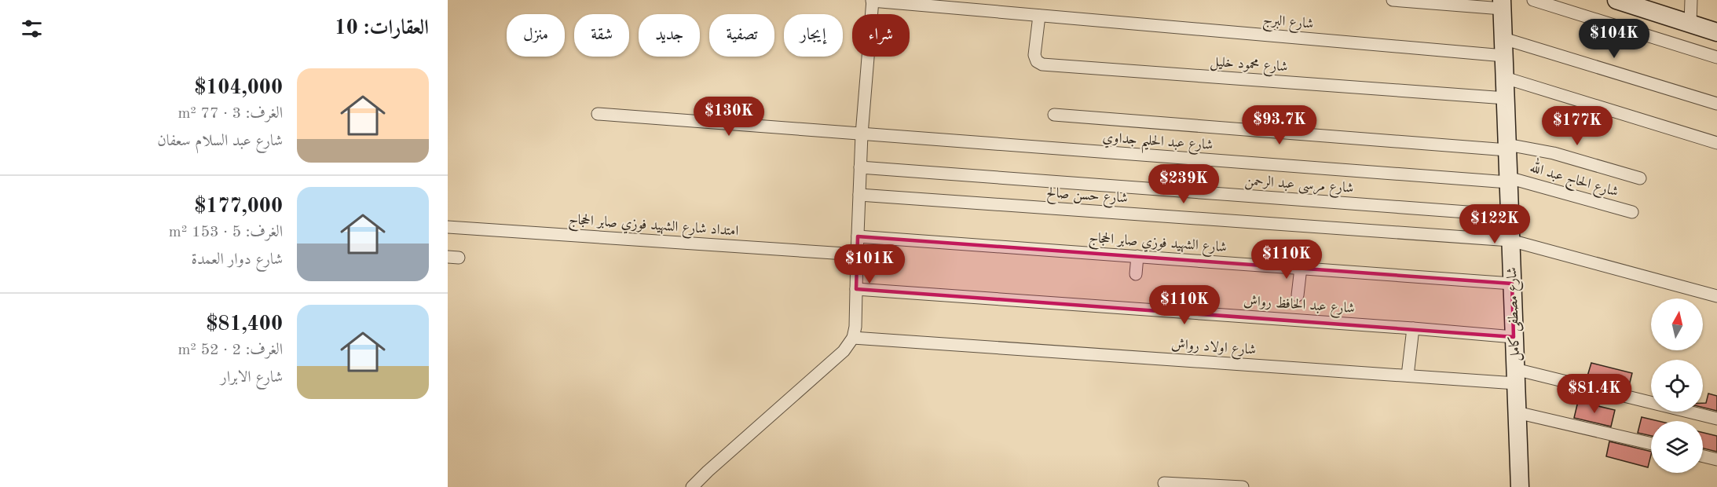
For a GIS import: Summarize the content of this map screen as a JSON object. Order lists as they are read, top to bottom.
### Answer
{
  "streets": {
    "street": [
      "شارع البرج",
      "شارع محمود خليل",
      "شارع عبد الحليم جداوي",
      "شارع الحاج عبد الله",
      "شارع مرسى عبد الرحمن",
      "شارع حسن صالح",
      "امتداد شارع الشهيد فوزي صابر الحجاج",
      "شارع الشهيد فوزي صابر الحجاج",
      "شارع عبد الحافظ رواش",
      "شارع مصطفى كامل",
      "شارع اولاد رواش"
    ]
  },
  "crossings": [
    ["شارع البرج", "شارع محمود خليل"],
    ["شارع البرج", "شارع مصطفى كامل"],
    ["شارع محمود خليل", "شارع مصطفى كامل"],
    ["شارع عبد الحليم جداوي", "شارع الحاج عبد الله"],
    ["شارع عبد الحليم جداوي", "شارع مصطفى كامل"],
    ["شارع الحاج عبد الله", "شارع مصطفى كامل"],
    ["شارع مرسى عبد الرحمن", "شارع مصطفى كامل"],
    ["شارع حسن صالح", "شارع مصطفى كامل"],
    ["شارع الشهيد فوزي صابر الحجاج", "شارع مصطفى كامل"],
    ["شارع عبد الحافظ رواش", "شارع مصطفى كامل"],
    ["شارع مصطفى كامل", "شارع اولاد رواش"]
  ],
  "north": "top",
  "page": {
    "heading": "العقارات: 10",
    "chip": [
      "شراء",
      "إيجار",
      "تصفية",
      "جديد",
      "شقة",
      "منزل"
    ],
    "price": [
      "$104K",
      "$130K",
      "$93.7K",
      "$177K",
      "$239K",
      "$122K",
      "$110K",
      "$101K",
      "$110K",
      "$81.4K"
    ],
    "list": [
      {
        "name": "$104,000",
        "note": "الغرف: 3 · 77 m² · شارع عبد السلام سعفان"
      },
      {
        "name": "$177,000",
        "note": "الغرف: 5 · 153 m² · شارع دوار العمدة"
      },
      {
        "name": "$81,400",
        "note": "الغرف: 2 · 52 m² · شارع الابرار"
      }
    ]
  }
}
